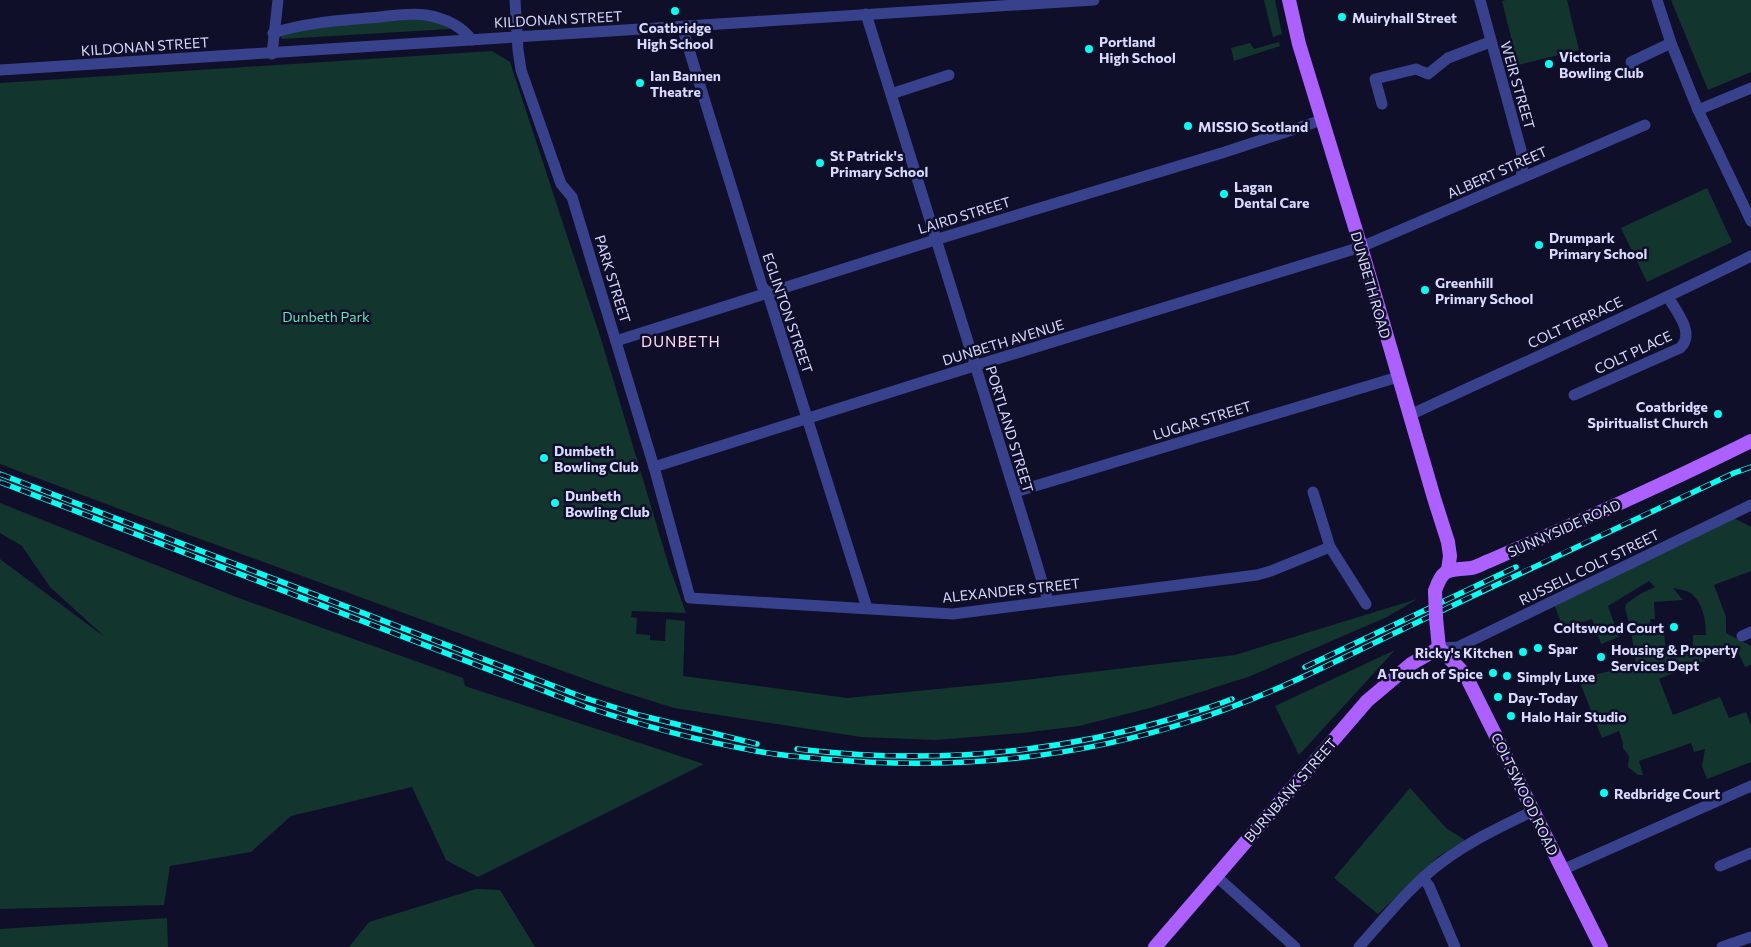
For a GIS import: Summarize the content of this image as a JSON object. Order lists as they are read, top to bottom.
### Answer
{
  "streets": {
    "main road": [
      "DUNBETH ROAD",
      "SUNNYSIDE ROAD",
      "BURNBANK STREET",
      "COLTSWOOD ROAD"
    ],
    "street": [
      "KILDONAN STREET",
      "WEIR STREET",
      "ALBERT STREET",
      "LAIRD STREET",
      "PARK STREET",
      "EGLINTON STREET",
      "COLT TERRACE",
      "DUNBETH AVENUE",
      "COLT PLACE",
      "LUGAR STREET",
      "PORTLAND STREET",
      "RUSSELL COLT STREET",
      "ALEXANDER STREET"
    ]
  },
  "crossings": [
    ["KILDONAN STREET", "PARK STREET"],
    ["KILDONAN STREET", "EGLINTON STREET"],
    ["KILDONAN STREET", "PORTLAND STREET"],
    ["WEIR STREET", "ALBERT STREET"],
    ["ALBERT STREET", "DUNBETH ROAD"],
    ["ALBERT STREET", "DUNBETH AVENUE"],
    ["LAIRD STREET", "PARK STREET"],
    ["LAIRD STREET", "DUNBETH ROAD"],
    ["LAIRD STREET", "EGLINTON STREET"],
    ["LAIRD STREET", "PORTLAND STREET"],
    ["PARK STREET", "DUNBETH AVENUE"],
    ["PARK STREET", "ALEXANDER STREET"],
    ["DUNBETH ROAD", "COLT TERRACE"],
    ["DUNBETH ROAD", "DUNBETH AVENUE"],
    ["DUNBETH ROAD", "LUGAR STREET"],
    ["DUNBETH ROAD", "SUNNYSIDE ROAD"],
    ["EGLINTON STREET", "DUNBETH AVENUE"],
    ["EGLINTON STREET", "ALEXANDER STREET"],
    ["COLT TERRACE", "COLT PLACE"],
    ["DUNBETH AVENUE", "PORTLAND STREET"],
    ["LUGAR STREET", "PORTLAND STREET"],
    ["PORTLAND STREET", "ALEXANDER STREET"],
    ["RUSSELL COLT STREET", "BURNBANK STREET"],
    ["RUSSELL COLT STREET", "COLTSWOOD ROAD"],
    ["BURNBANK STREET", "COLTSWOOD ROAD"]
  ],
  "districts": ["DUNBETH"],
  "parks": ["Dunbeth Park"],
  "places": [
    "Coatbridge High School",
    "Muiryhall Street",
    "Portland High School",
    "Victoria Bowling Club",
    "Ian Bannen Theatre",
    "MISSIO Scotland",
    "St Patrick's Primary School",
    "Lagan Dental Care",
    "Drumpark Primary School",
    "Greenhill Primary School",
    "Coatbridge Spiritualist Church",
    "Dumbeth Bowling Club",
    "Dunbeth Bowling Club",
    "Coltswood Court",
    "Spar",
    "Ricky's Kitchen",
    "Housing & Property Services Dept",
    "A Touch of Spice",
    "Simply Luxe",
    "Day-Today",
    "Halo Hair Studio",
    "Redbridge Court"
  ]
}
